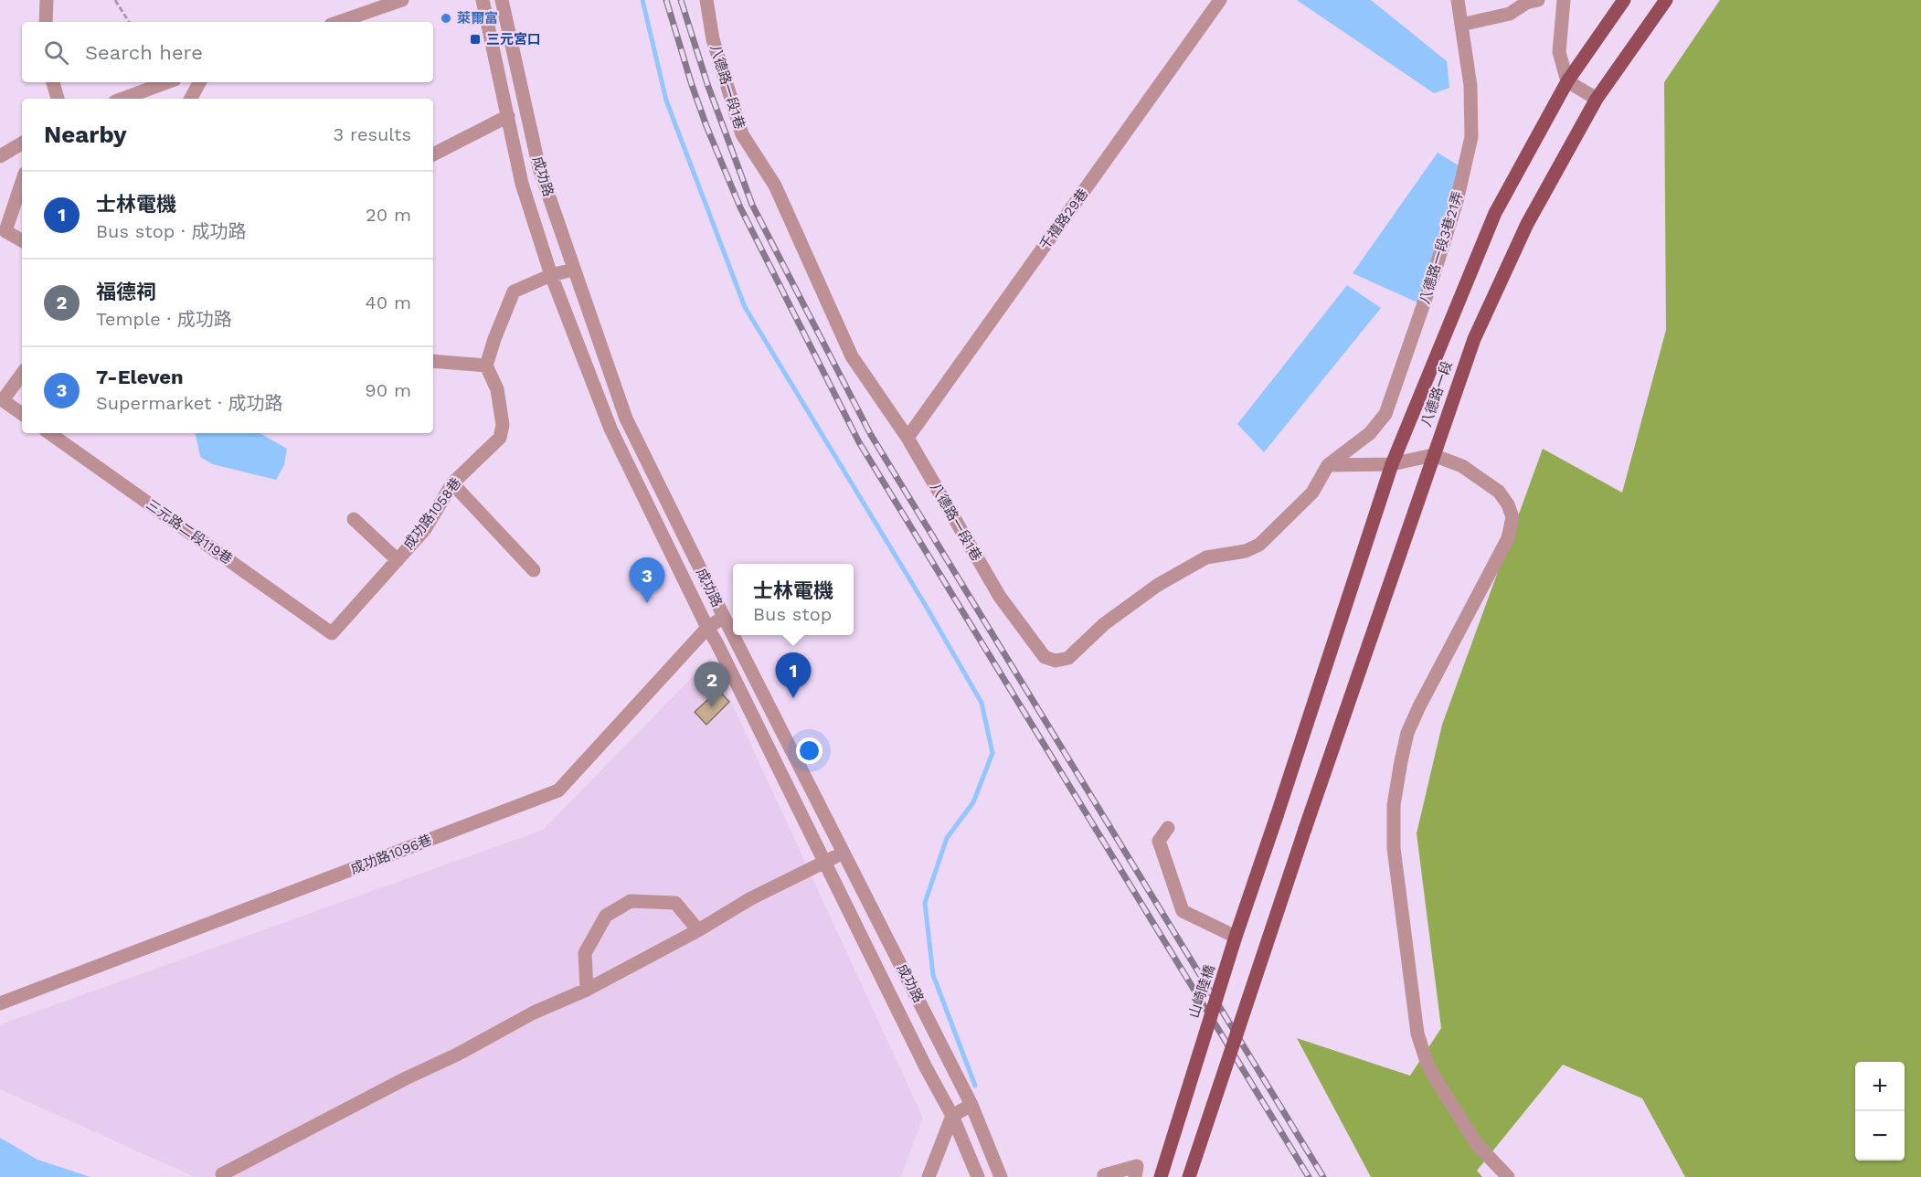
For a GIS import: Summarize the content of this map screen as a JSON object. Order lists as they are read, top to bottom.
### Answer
{
  "streets": {
    "main road": ["八德路一段", "山崎陸橋"],
    "street": [
      "八德路一段1巷",
      "成功路",
      "千禧路29巷",
      "八德路一段3巷21弄",
      "成功路1058巷",
      "三元路二段119巷",
      "成功路1096巷"
    ]
  },
  "crossings": [
    ["八德路一段1巷", "千禧路29巷"],
    ["八德路一段1巷", "八德路一段3巷21弄"],
    ["成功路", "成功路1096巷"],
    ["八德路一段", "山崎陸橋"],
    ["成功路1058巷", "三元路二段119巷"]
  ],
  "places": {
    "other": ["萊爾富"],
    "transit": ["三元宮口"]
  },
  "page": {
    "search": "Search here",
    "heading": ["Nearby", "3 results"],
    "list": [
      {
        "mark": "1",
        "name": "士林電機",
        "note": "Bus stop · 成功路",
        "value": "20 m"
      },
      {
        "mark": "2",
        "name": "福德祠",
        "note": "Temple · 成功路",
        "value": "40 m"
      },
      {
        "mark": "3",
        "name": "7-Eleven",
        "note": "Supermarket · 成功路",
        "value": "90 m"
      }
    ],
    "pins": ["3", "1", "2"],
    "popup": ["士林電機", "Bus stop"],
    "map_buttons": ["+", "−"]
  }
}
